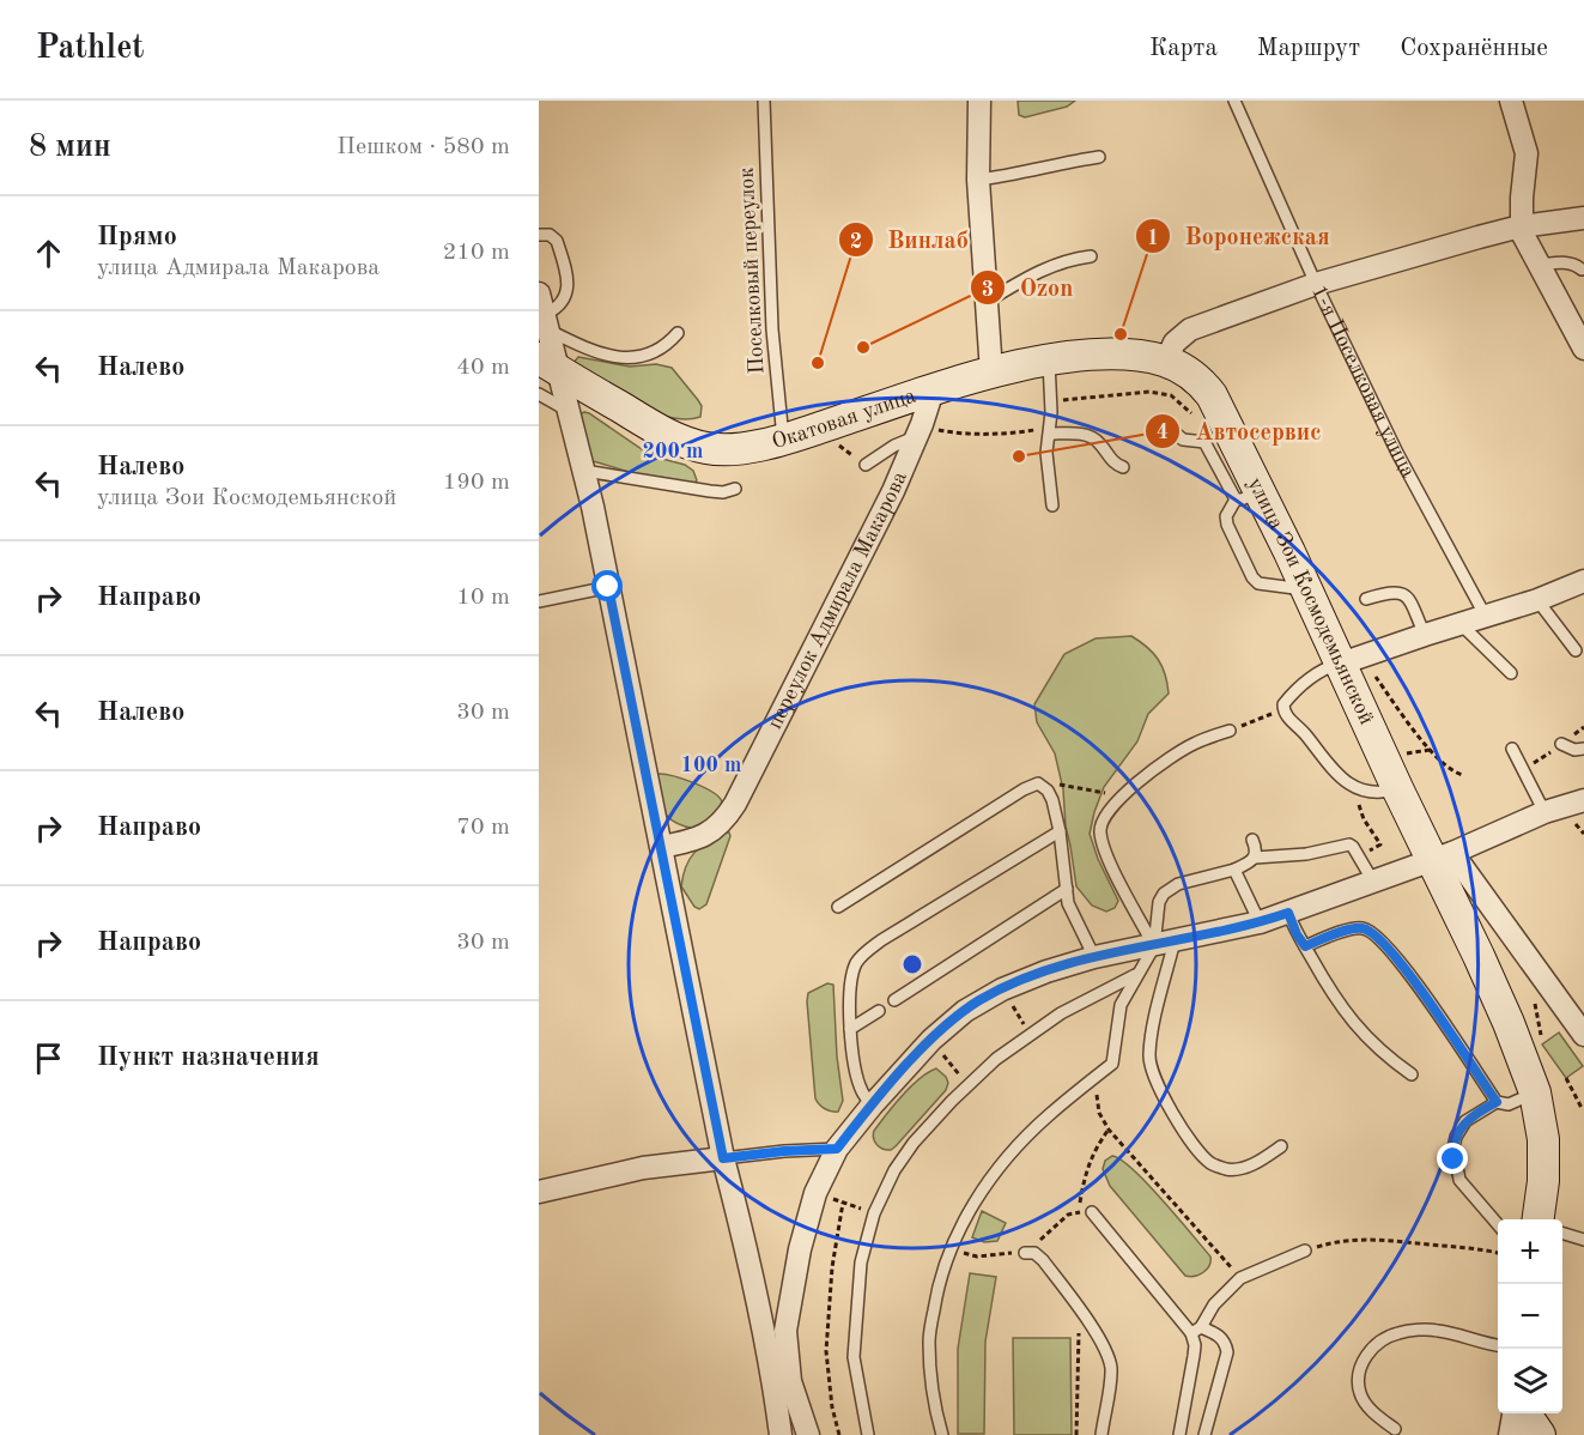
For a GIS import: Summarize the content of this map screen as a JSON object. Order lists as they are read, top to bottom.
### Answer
{
  "streets": {
    "main road": ["Окатовая улица", "улица Зои Космодемьянской"],
    "street": ["переулок Адмирала Макарова"],
    "lane": ["Поселковый переулок", "1-я Поселковая улица"]
  },
  "crossings": [
    ["Поселковый переулок", "Окатовая улица"],
    ["Окатовая улица", "переулок Адмирала Макарова"],
    ["Окатовая улица", "улица Зои Космодемьянской"]
  ],
  "places": [
    "Воронежская",
    "Ozon",
    "Винлаб",
    "Автосервис"
  ],
  "page": {
    "header": "Pathlet",
    "nav": ["Карта", "Маршрут", "Сохранённые"],
    "heading": ["8 мин", "Пешком · 580 m"],
    "list": [
      ["Прямо", "улица Адмирала Макарова", "210 m"],
      ["Налево", "40 m"],
      ["Налево", "улица Зои Космодемьянской", "190 m"],
      ["Направо", "10 m"],
      ["Налево", "30 m"],
      ["Направо", "70 m"],
      ["Направо", "30 m"],
      "Пункт назначения"
    ],
    "map_buttons": ["+", "−"]
  },
  "rings": ["200 m", "100 m"]
}
